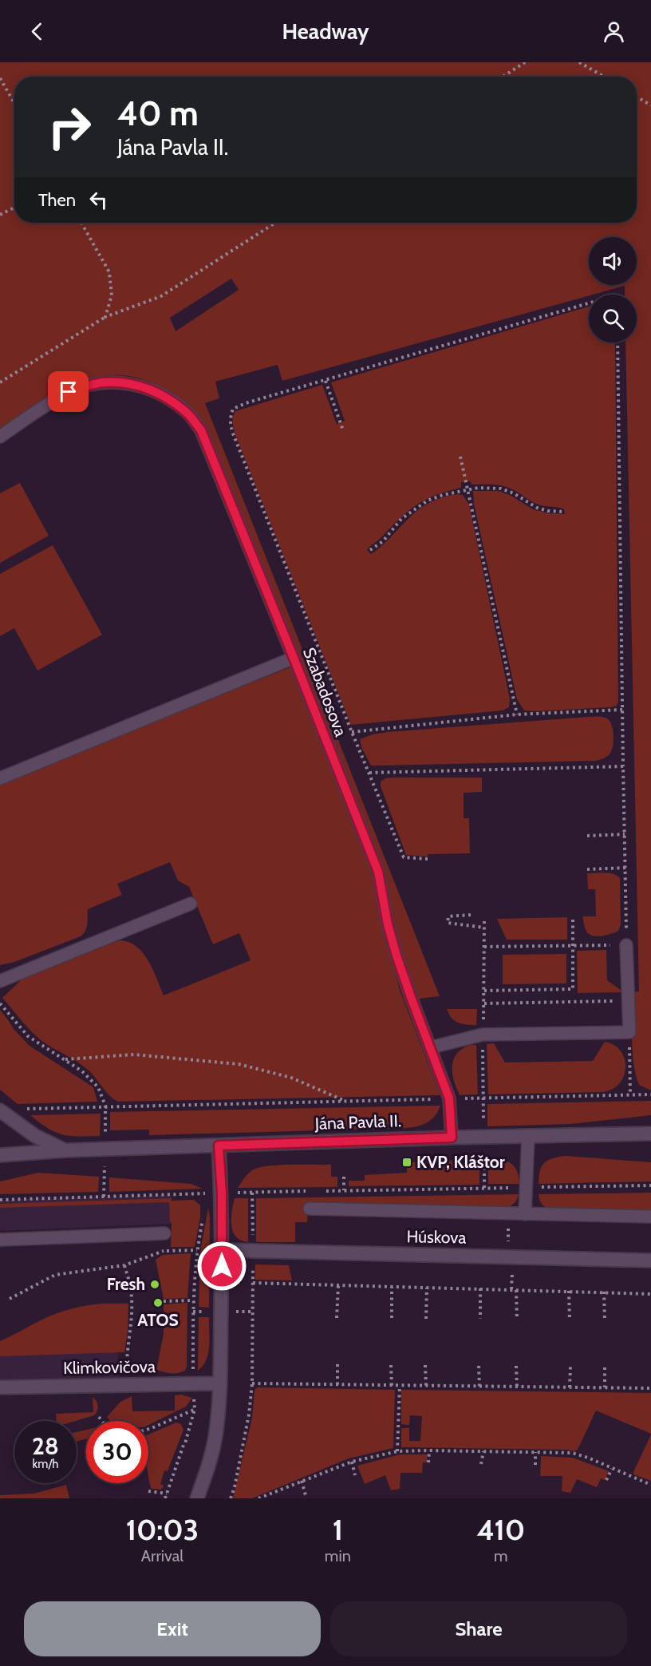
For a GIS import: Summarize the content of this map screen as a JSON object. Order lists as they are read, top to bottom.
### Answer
{
  "streets": {
    "street": ["Jána Pavla II.", "Húskova", "Klimkovičova"],
    "lane": ["Szabadosova"]
  },
  "crossings": [
    ["Szabadosova", "Jána Pavla II."]
  ],
  "places": {
    "transit": ["KVP, Kláštor"],
    "other": ["Fresh", "ATOS"]
  },
  "page": {
    "header": "Headway",
    "turn": ["40 m", "Jána Pavla II."],
    "then": "Then",
    "speed": "28 km/h",
    "limit": "30",
    "eta": [
      "10:03",
      "Arrival",
      "1",
      "min",
      "410",
      "m"
    ],
    "buttons": ["Exit", "Share"]
  }
}
